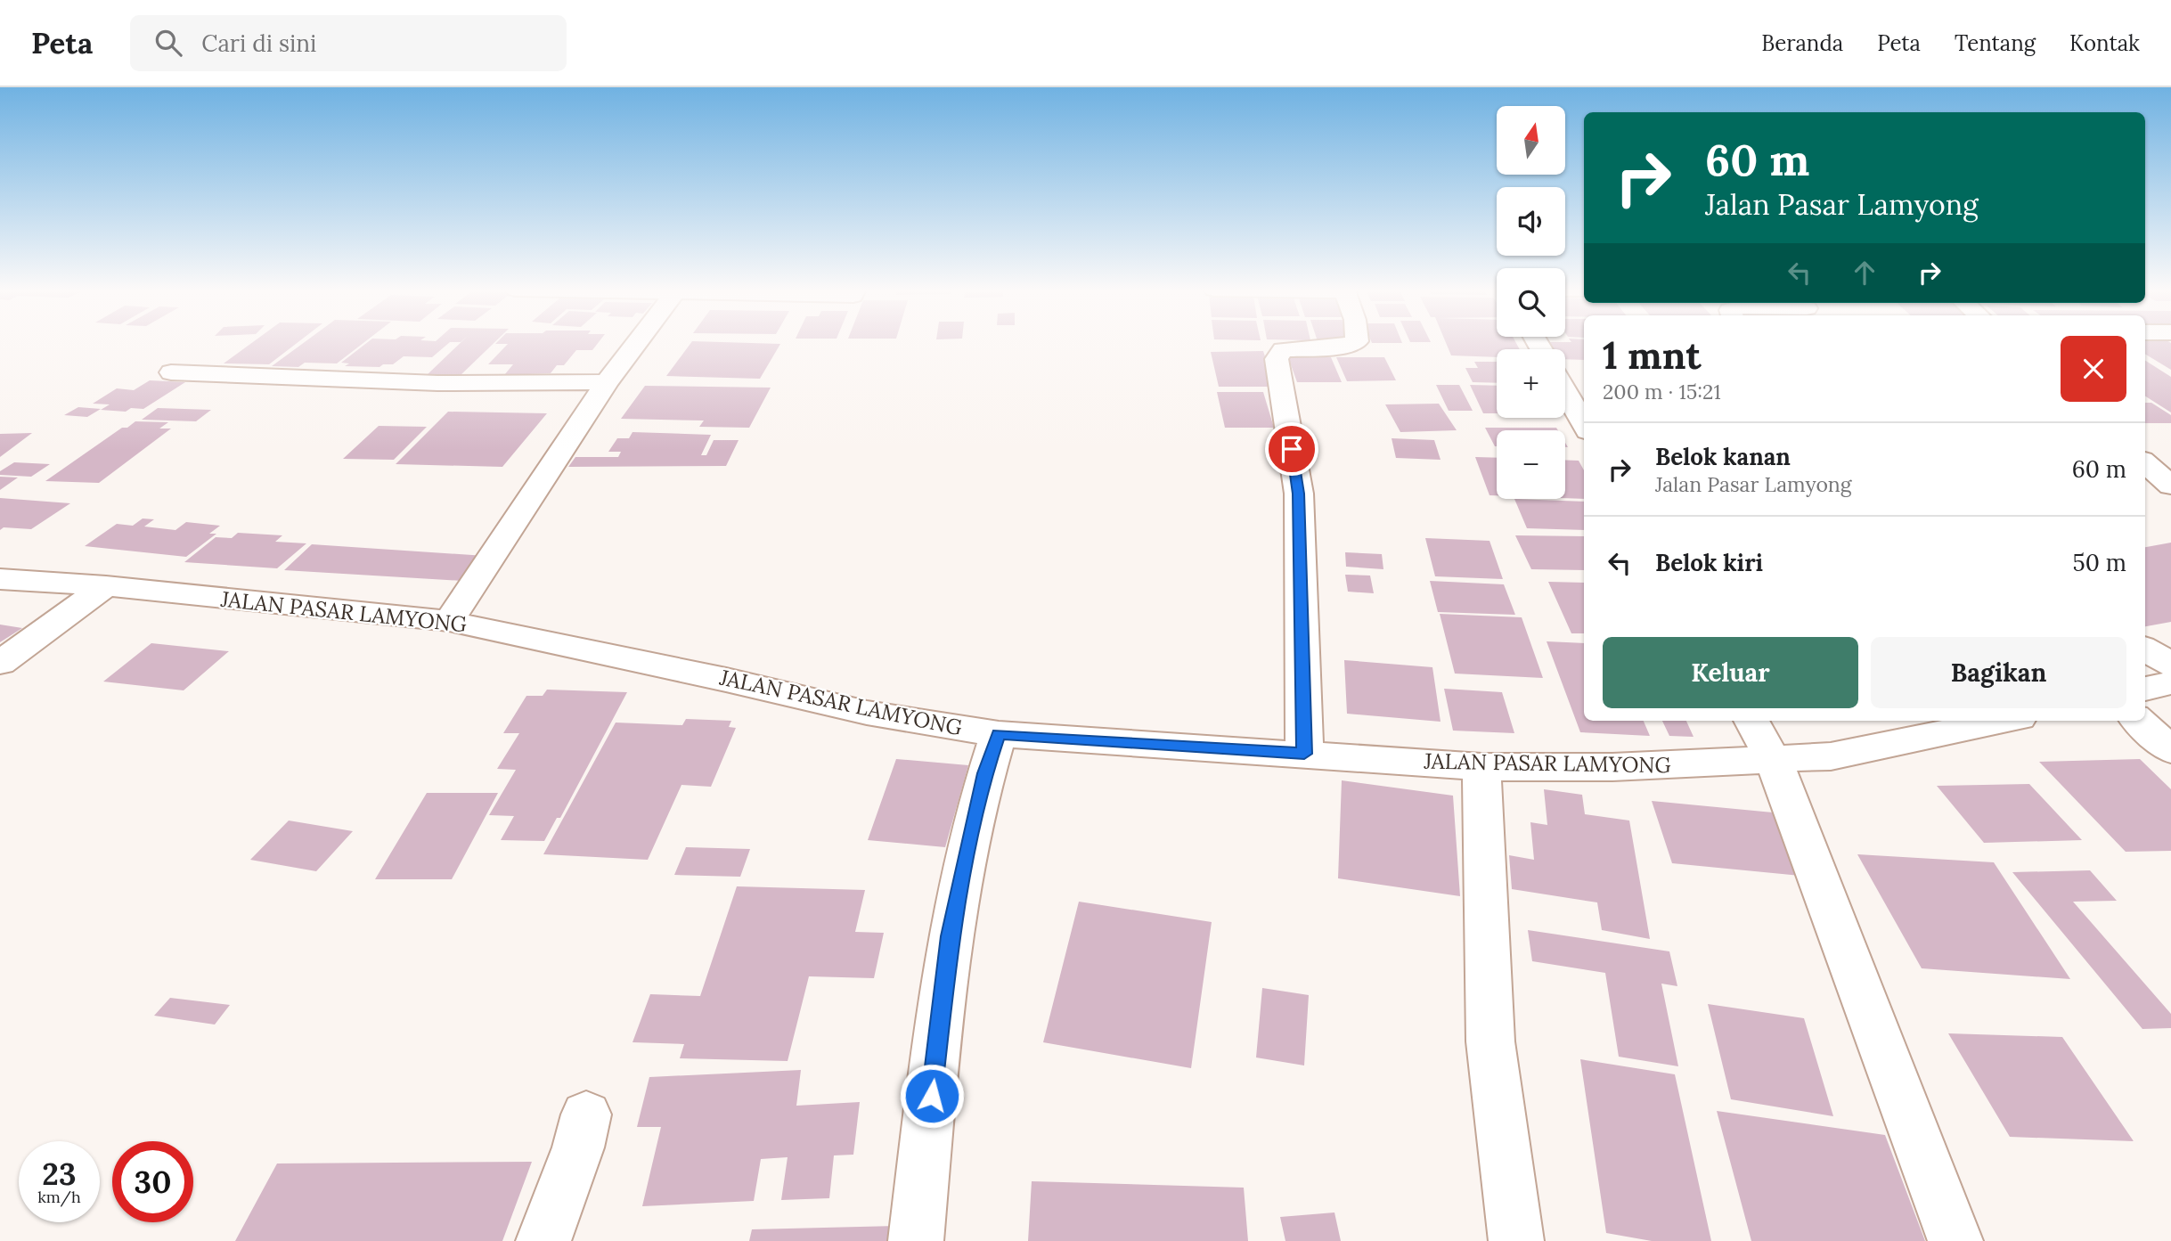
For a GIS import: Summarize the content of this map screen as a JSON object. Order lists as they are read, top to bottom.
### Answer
{
  "streets": {
    "street": ["JALAN PASAR LAMYONG"]
  },
  "north": "top",
  "page": {
    "header": "Peta",
    "search": "Cari di sini",
    "nav": [
      "Beranda",
      "Peta",
      "Tentang",
      "Kontak"
    ],
    "map_buttons": ["+", "−"],
    "turn": ["60 m", "Jalan Pasar Lamyong"],
    "heading": ["1 mnt", "200 m · 15:21"],
    "list": [
      {
        "name": "Belok kanan",
        "note": "Jalan Pasar Lamyong",
        "value": "60 m"
      },
      {
        "name": "Belok kiri",
        "value": "50 m"
      }
    ],
    "buttons": ["Keluar", "Bagikan"],
    "speed": "23 km/h",
    "limit": "30"
  }
}
